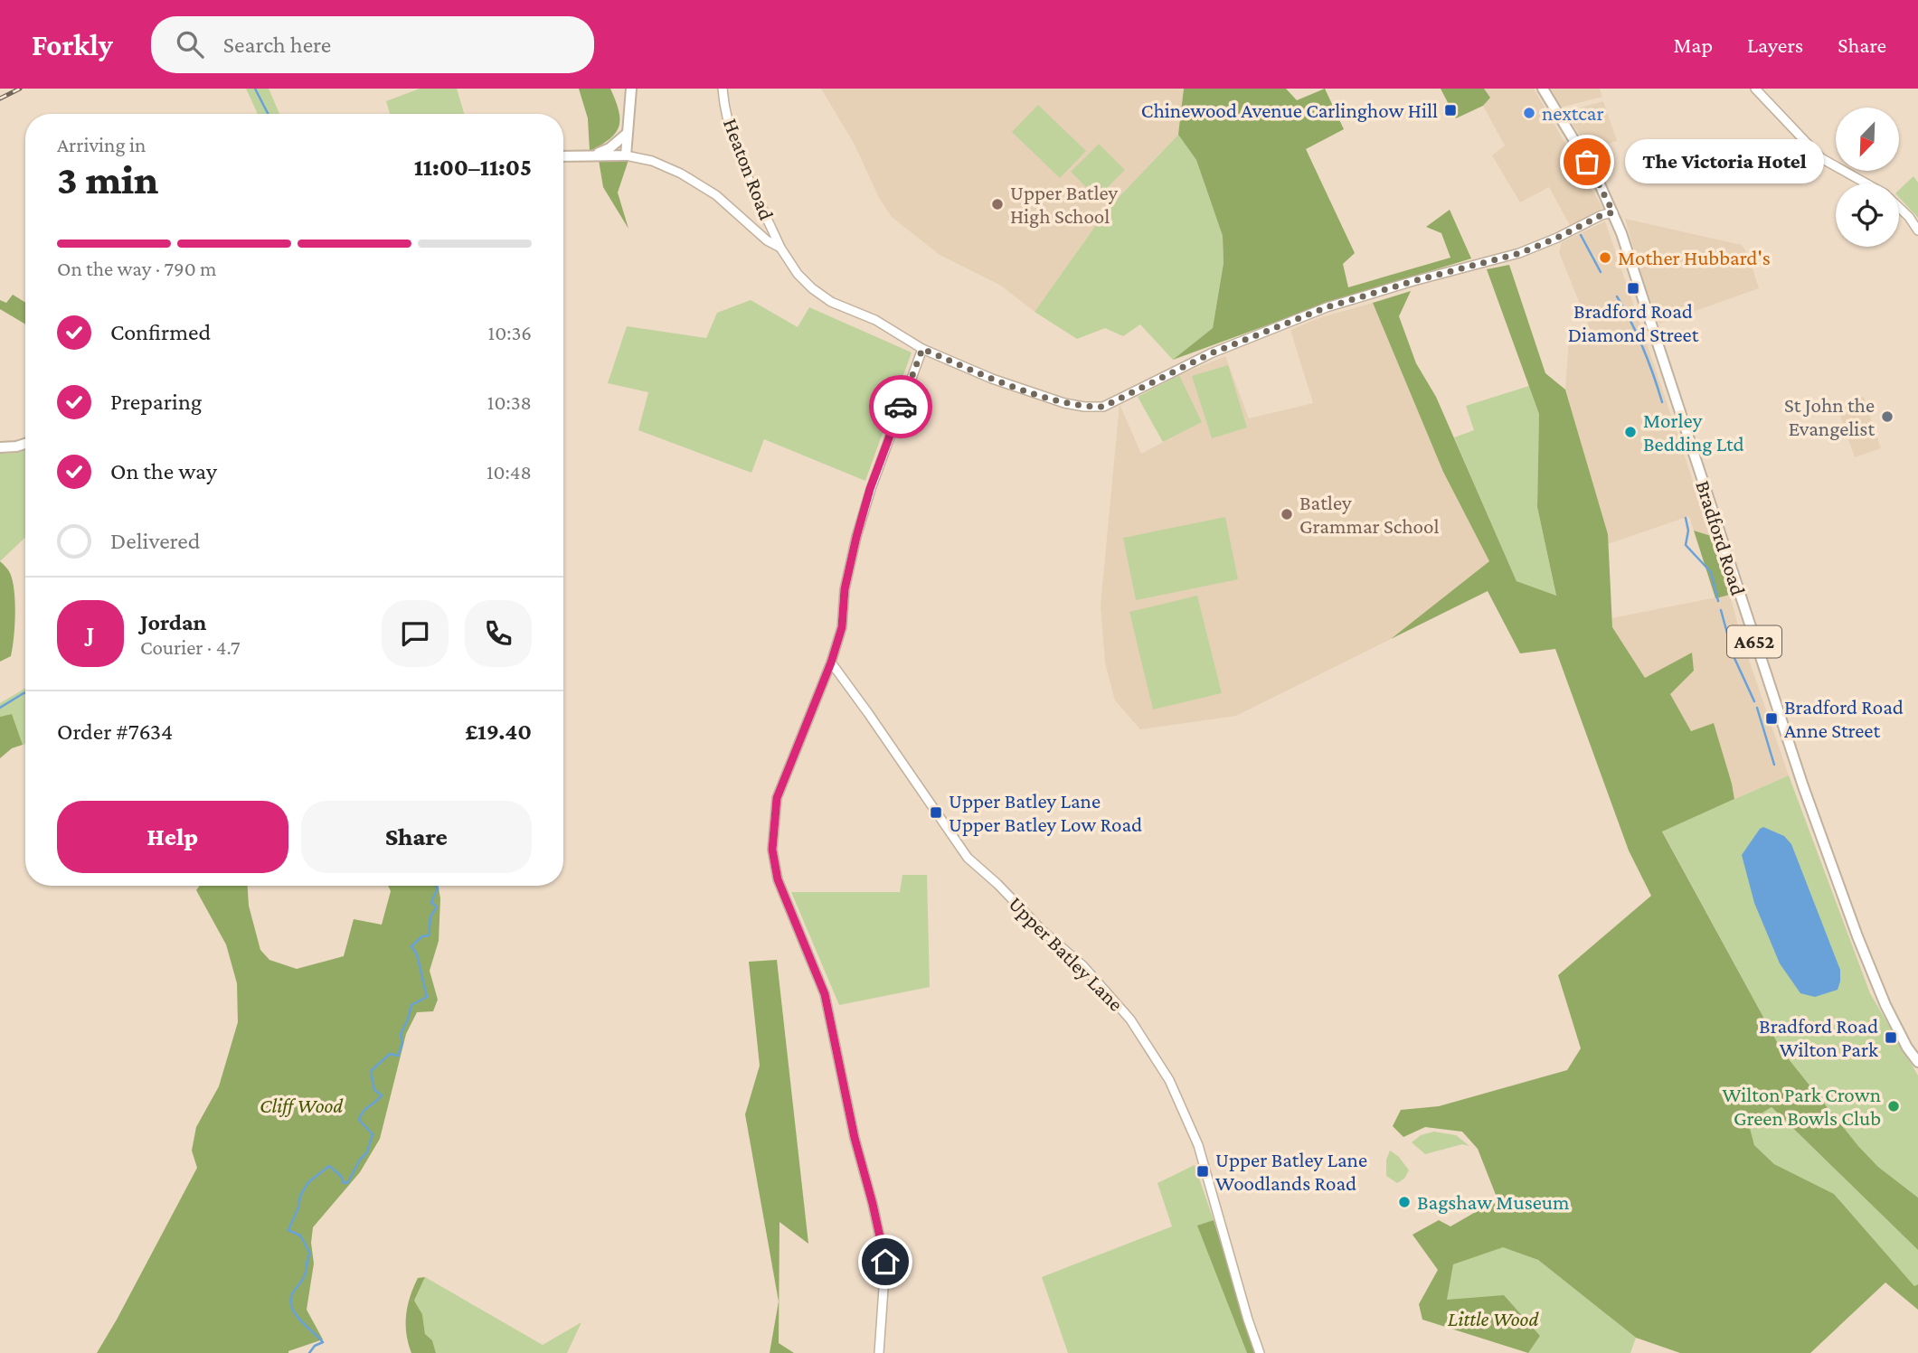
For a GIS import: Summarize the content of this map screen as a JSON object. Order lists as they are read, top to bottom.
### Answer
{
  "streets": {
    "main road": ["Bradford Road", "A652"],
    "street": ["Heaton Road", "Upper Batley Lane"]
  },
  "parks": ["Cliff Wood", "Little Wood"],
  "places": {
    "transit": [
      "Chinewood Avenue Carlinghow Hill",
      "Bradford Road Diamond Street",
      "Bradford Road Anne Street",
      "Upper Batley Lane Upper Batley Low Road",
      "Bradford Road Wilton Park",
      "Upper Batley Lane Woodlands Road"
    ],
    "other": [
      "nextcar",
      "The Victoria Hotel",
      "Upper Batley High School",
      "Mother Hubbard's",
      "St John the Evangelist",
      "Morley Bedding Ltd",
      "Batley Grammar School",
      "Wilton Park Crown Green Bowls Club",
      "Bagshaw Museum"
    ]
  },
  "north": "bottom left",
  "page": {
    "header": "Forkly",
    "search": "Search here",
    "nav": ["Map", "Layers", "Share"],
    "heading": ["3 min", "Arriving in", "11:00–11:05"],
    "panel": [
      "Jordan",
      "Courier · 4.7",
      "Order #7634",
      "£19.40"
    ],
    "bubble": "The Victoria Hotel",
    "bar": "On the way · 790 m",
    "list": [
      ["Confirmed", "10:36"],
      ["Preparing", "10:38"],
      ["On the way", "10:48"],
      "Delivered"
    ],
    "round": "J",
    "buttons": ["Help", "Share"]
  }
}
